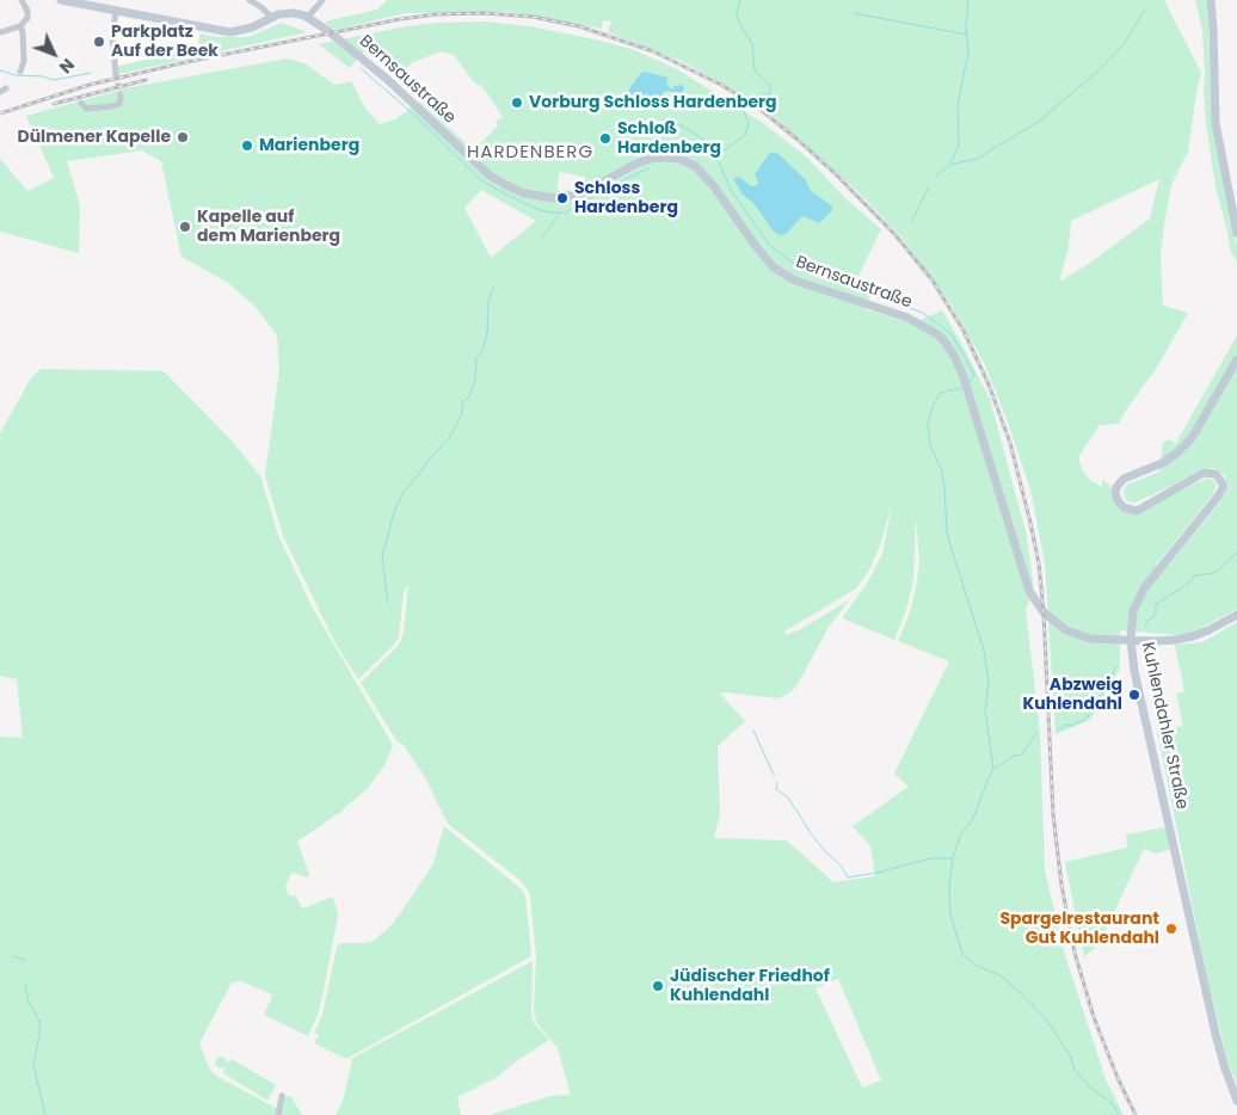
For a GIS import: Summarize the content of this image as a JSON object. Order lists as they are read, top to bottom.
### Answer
{
  "streets": {
    "main road": ["Bernsaustraße", "Kuhlendahler Straße"]
  },
  "crossings": [
    ["Bernsaustraße", "Kuhlendahler Straße"]
  ],
  "districts": ["HARDENBERG"],
  "places": [
    "Parkplatz Auf der Beek",
    "Vorburg Schloss Hardenberg",
    "Dülmener Kapelle",
    "Schloß Hardenberg",
    "Marienberg",
    "Schloss Hardenberg",
    "Kapelle auf dem Marienberg",
    "Abzweig Kuhlendahl",
    "Spargelrestaurant Gut Kuhlendahl",
    "Jüdischer Friedhof Kuhlendahl"
  ],
  "north": "bottom right"
}
